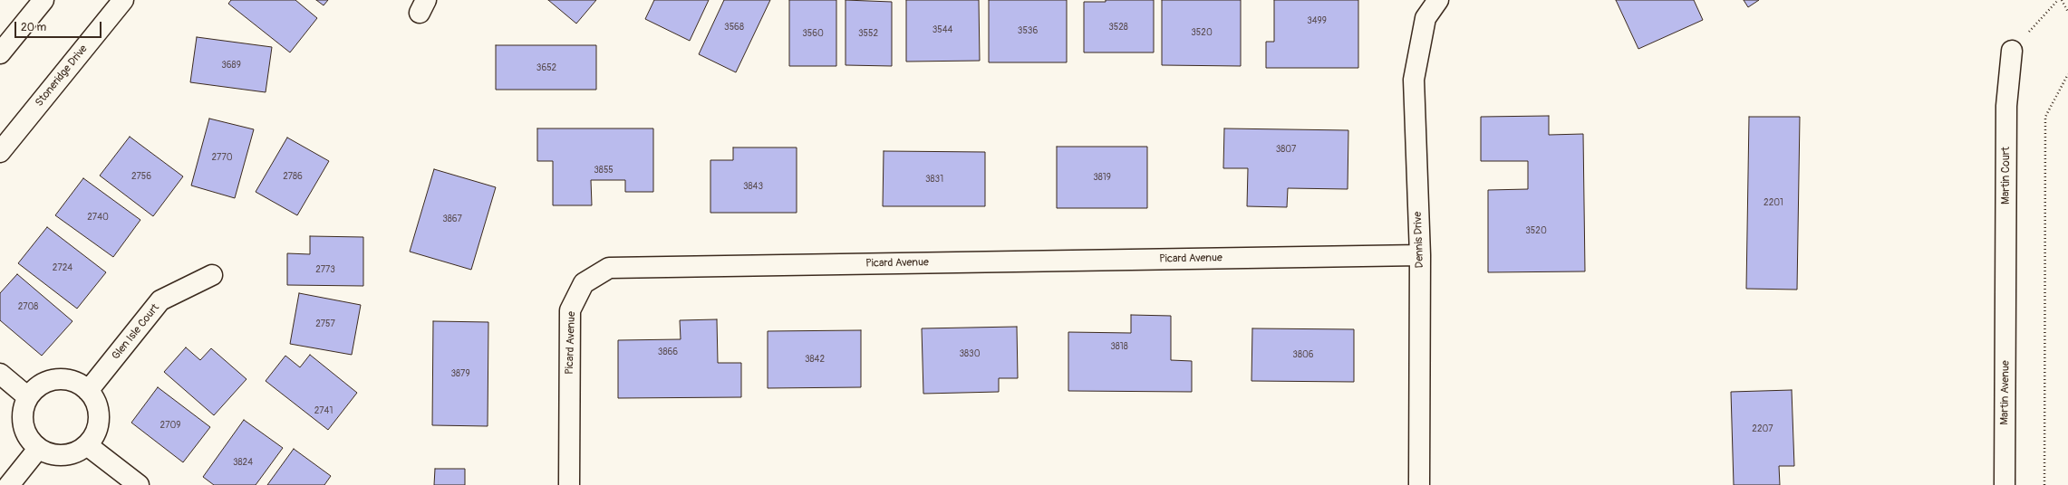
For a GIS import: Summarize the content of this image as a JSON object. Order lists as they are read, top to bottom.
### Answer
{
  "streets": {
    "street": [
      "Stoneridge Drive",
      "Martin Court",
      "Dennis Drive",
      "Picard Avenue",
      "Glen Isle Court",
      "Martin Avenue"
    ]
  },
  "crossings": [
    ["Martin Court", "Martin Avenue"],
    ["Dennis Drive", "Picard Avenue"]
  ],
  "house_numbers": [
    "3499",
    "3568",
    "3528",
    "3544",
    "3536",
    "3520",
    "3560",
    "3552",
    "3689",
    "3652",
    "3807",
    "2770",
    "3855",
    "2756",
    "2786",
    "3819",
    "3831",
    "3843",
    "2201",
    "2740",
    "3867",
    "3520",
    "2724",
    "2773",
    "2708",
    "2757",
    "3818",
    "3866",
    "3830",
    "3806",
    "3842",
    "3879",
    "2741",
    "2709",
    "2207",
    "3824"
  ],
  "scale_bar": "20 m"
}
